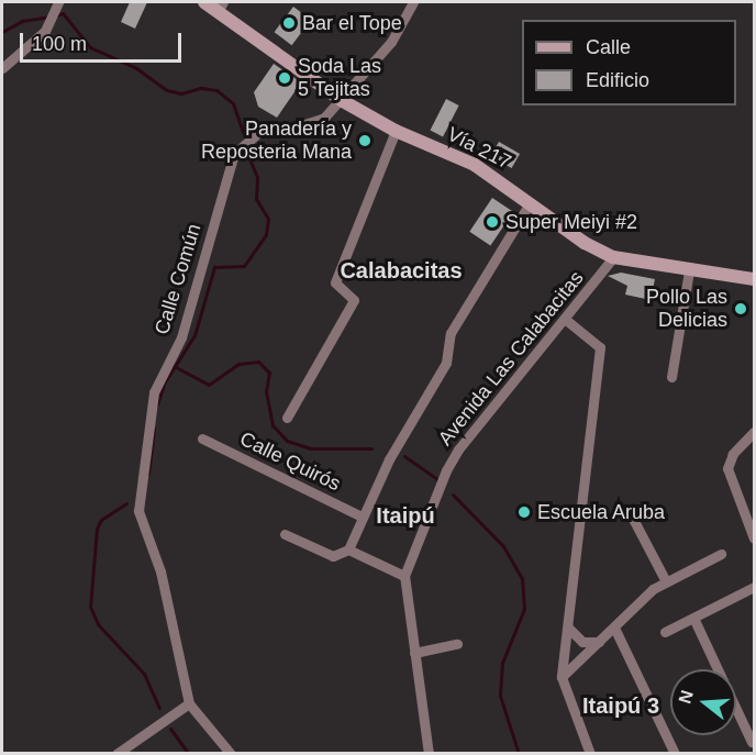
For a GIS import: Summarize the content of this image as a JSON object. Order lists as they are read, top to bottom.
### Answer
{
  "streets": {
    "main road": ["Vía 217"],
    "street": ["Calle Común", "Avenida Las Calabacitas", "Calle Quirós"]
  },
  "crossings": [
    ["Vía 217", "Calle Común"],
    ["Vía 217", "Avenida Las Calabacitas"]
  ],
  "districts": ["Calabacitas", "Itaipú", "Itaipú 3"],
  "places": [
    "Bar el Tope",
    "Soda Las 5 Tejitas",
    "Panadería y Reposteria Mana",
    "Super Meiyi #2",
    "Pollo Las Delicias",
    "Escuela Aruba"
  ],
  "legend": ["Calle", "Edificio"],
  "scale_bar": "100 m",
  "north": "left"
}
